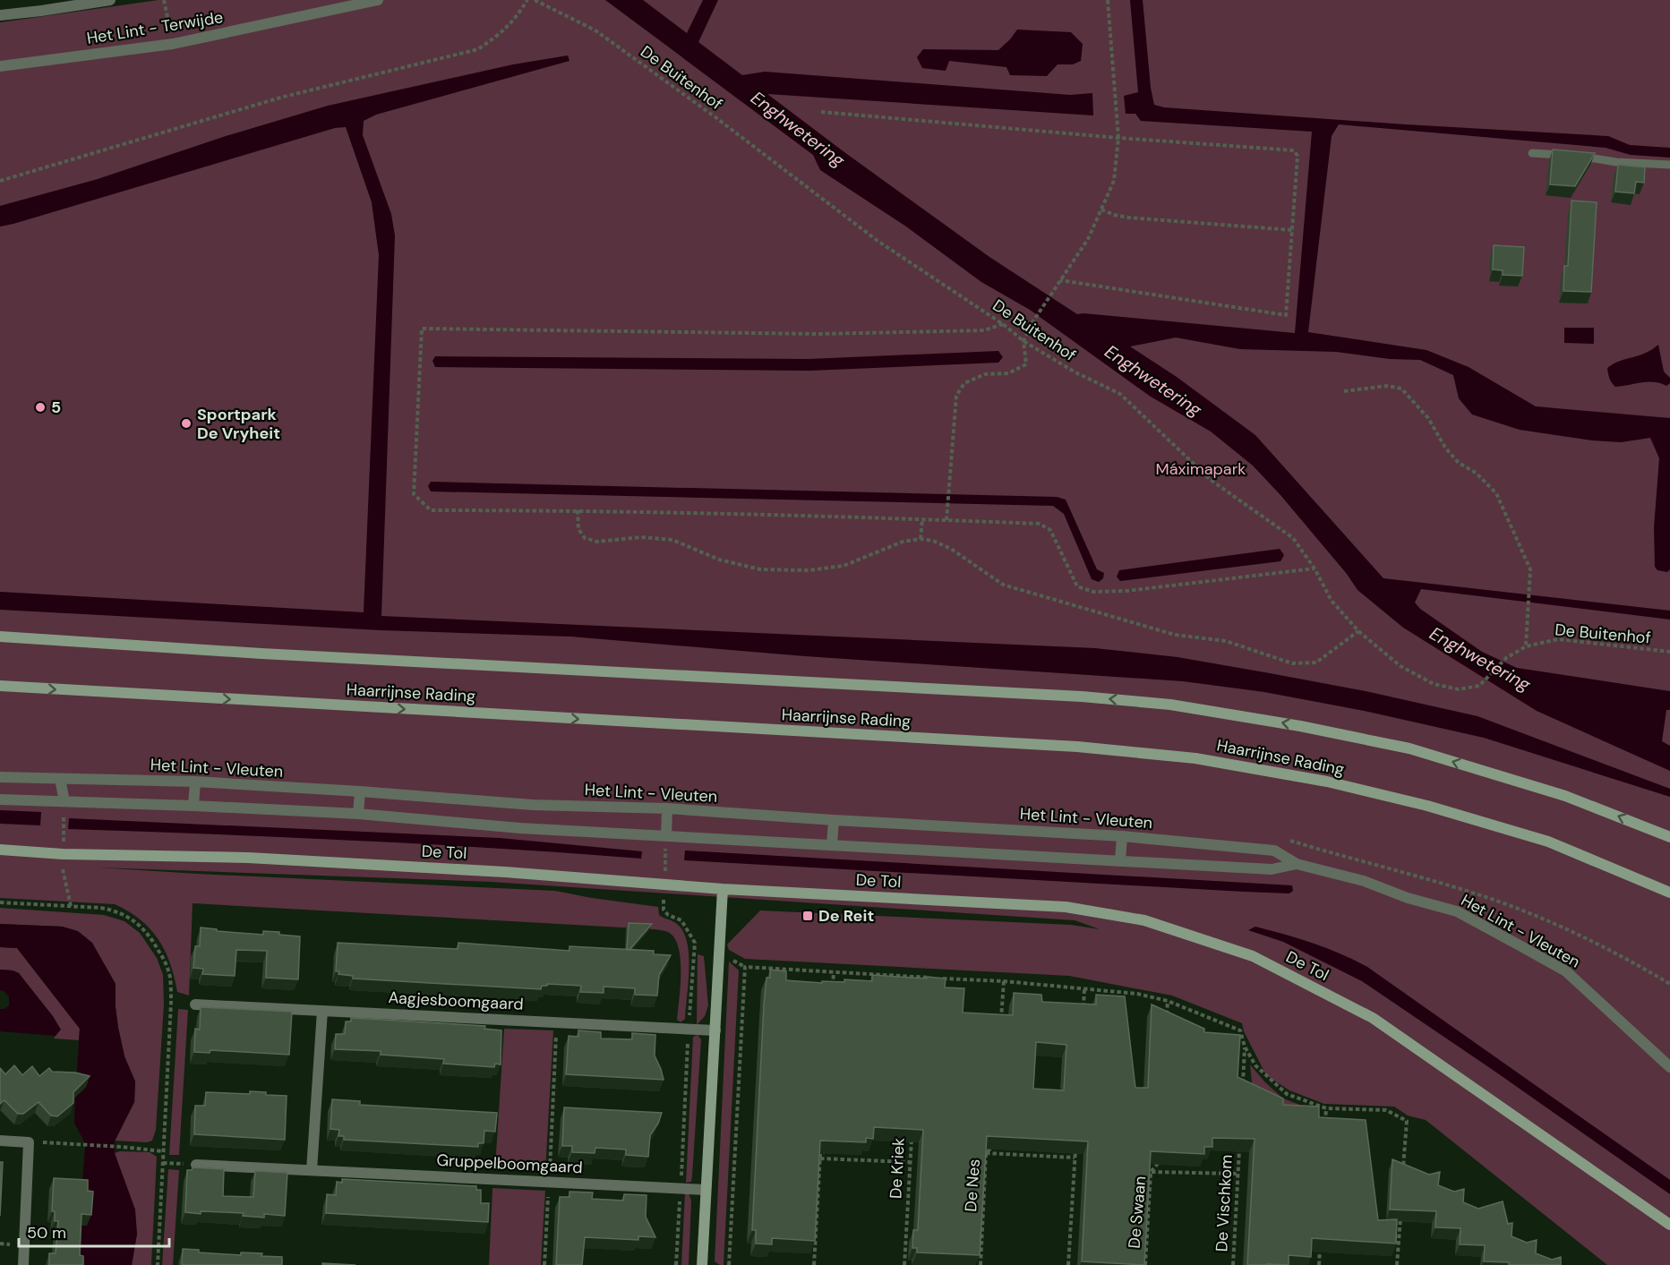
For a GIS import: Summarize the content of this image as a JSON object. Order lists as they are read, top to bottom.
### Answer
{
  "streets": {
    "main road": ["Haarrijnse Rading", "De Tol"],
    "street": [
      "Het Lint - Terwijde",
      "Het Lint - Vleuten",
      "Aagjesboomgaard",
      "Gruppelboomgaard"
    ],
    "path": [
      "De Buitenhof",
      "De Kriek",
      "De Nes",
      "De Vischkom",
      "De Swaan"
    ]
  },
  "water": ["Enghwetering"],
  "parks": ["Máximapark"],
  "places": {
    "other": ["5", "Sportpark De Vryheit"],
    "transit": ["De Reit"]
  },
  "scale_bar": "50 m"
}
